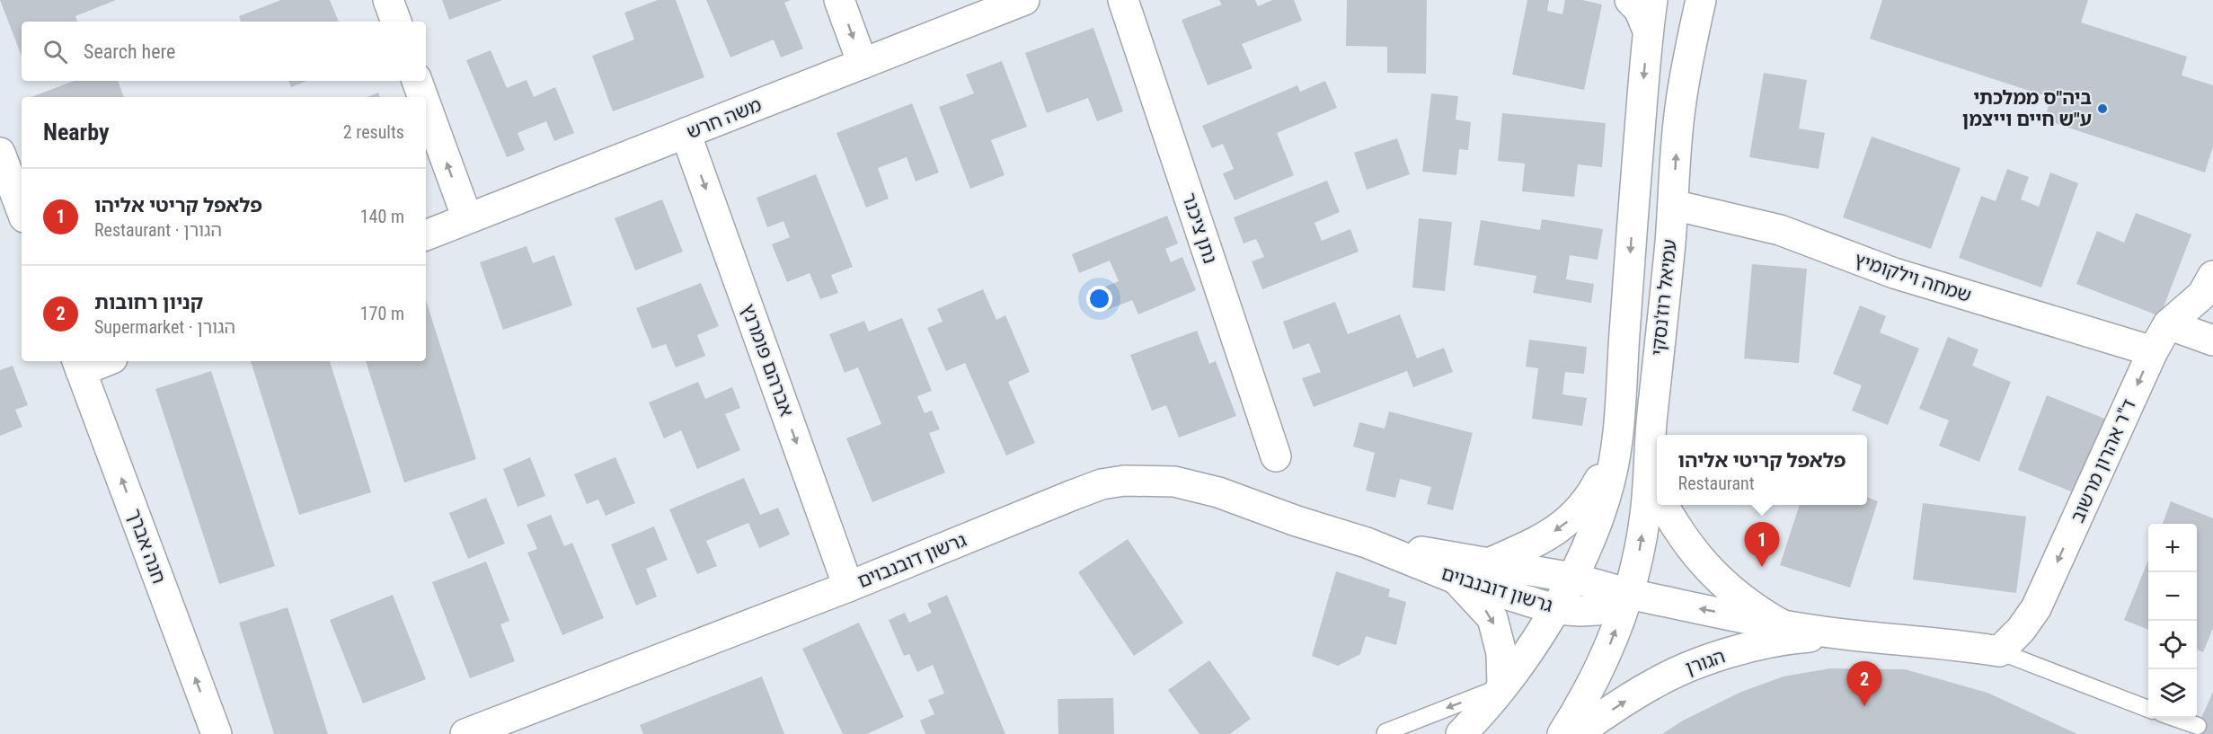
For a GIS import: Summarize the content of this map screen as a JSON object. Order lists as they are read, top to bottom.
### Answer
{
  "streets": {
    "street": [
      "משה חרש",
      "נתן ציכנר",
      "שמחה וילקומיץ",
      "עמיאל רוז'נסקי",
      "אברהם פומרנץ",
      "ד\"ר אהרון מרשוב",
      "חנה אברך",
      "גרשון דובנבוים",
      "הגורן"
    ]
  },
  "crossings": [
    ["משה חרש", "אברהם פומרנץ"],
    ["שמחה וילקומיץ", "עמיאל רוז'נסקי"],
    ["שמחה וילקומיץ", "ד\"ר אהרון מרשוב"],
    ["עמיאל רוז'נסקי", "גרשון דובנבוים"],
    ["עמיאל רוז'נסקי", "הגורן"],
    ["אברהם פומרנץ", "גרשון דובנבוים"],
    ["ד\"ר אהרון מרשוב", "הגורן"],
    ["גרשון דובנבוים", "הגורן"]
  ],
  "one_way": ["אברהם פומרנץ", "ד\"ר אהרון מרשוב", "חנה אברך"],
  "places": ["ביה\"ס ממלכתי ע\"ש חיים וייצמן"],
  "page": {
    "search": "Search here",
    "heading": ["Nearby", "2 results"],
    "list": [
      {
        "mark": "1",
        "name": "פלאפל קריטי אליהו",
        "note": "Restaurant · הגורן",
        "value": "140 m"
      },
      {
        "mark": "2",
        "name": "קניון רחובות",
        "note": "Supermarket · הגורן",
        "value": "170 m"
      }
    ],
    "popup": ["פלאפל קריטי אליהו", "Restaurant"],
    "pins": ["1", "2"],
    "map_buttons": ["+", "−"]
  }
}
